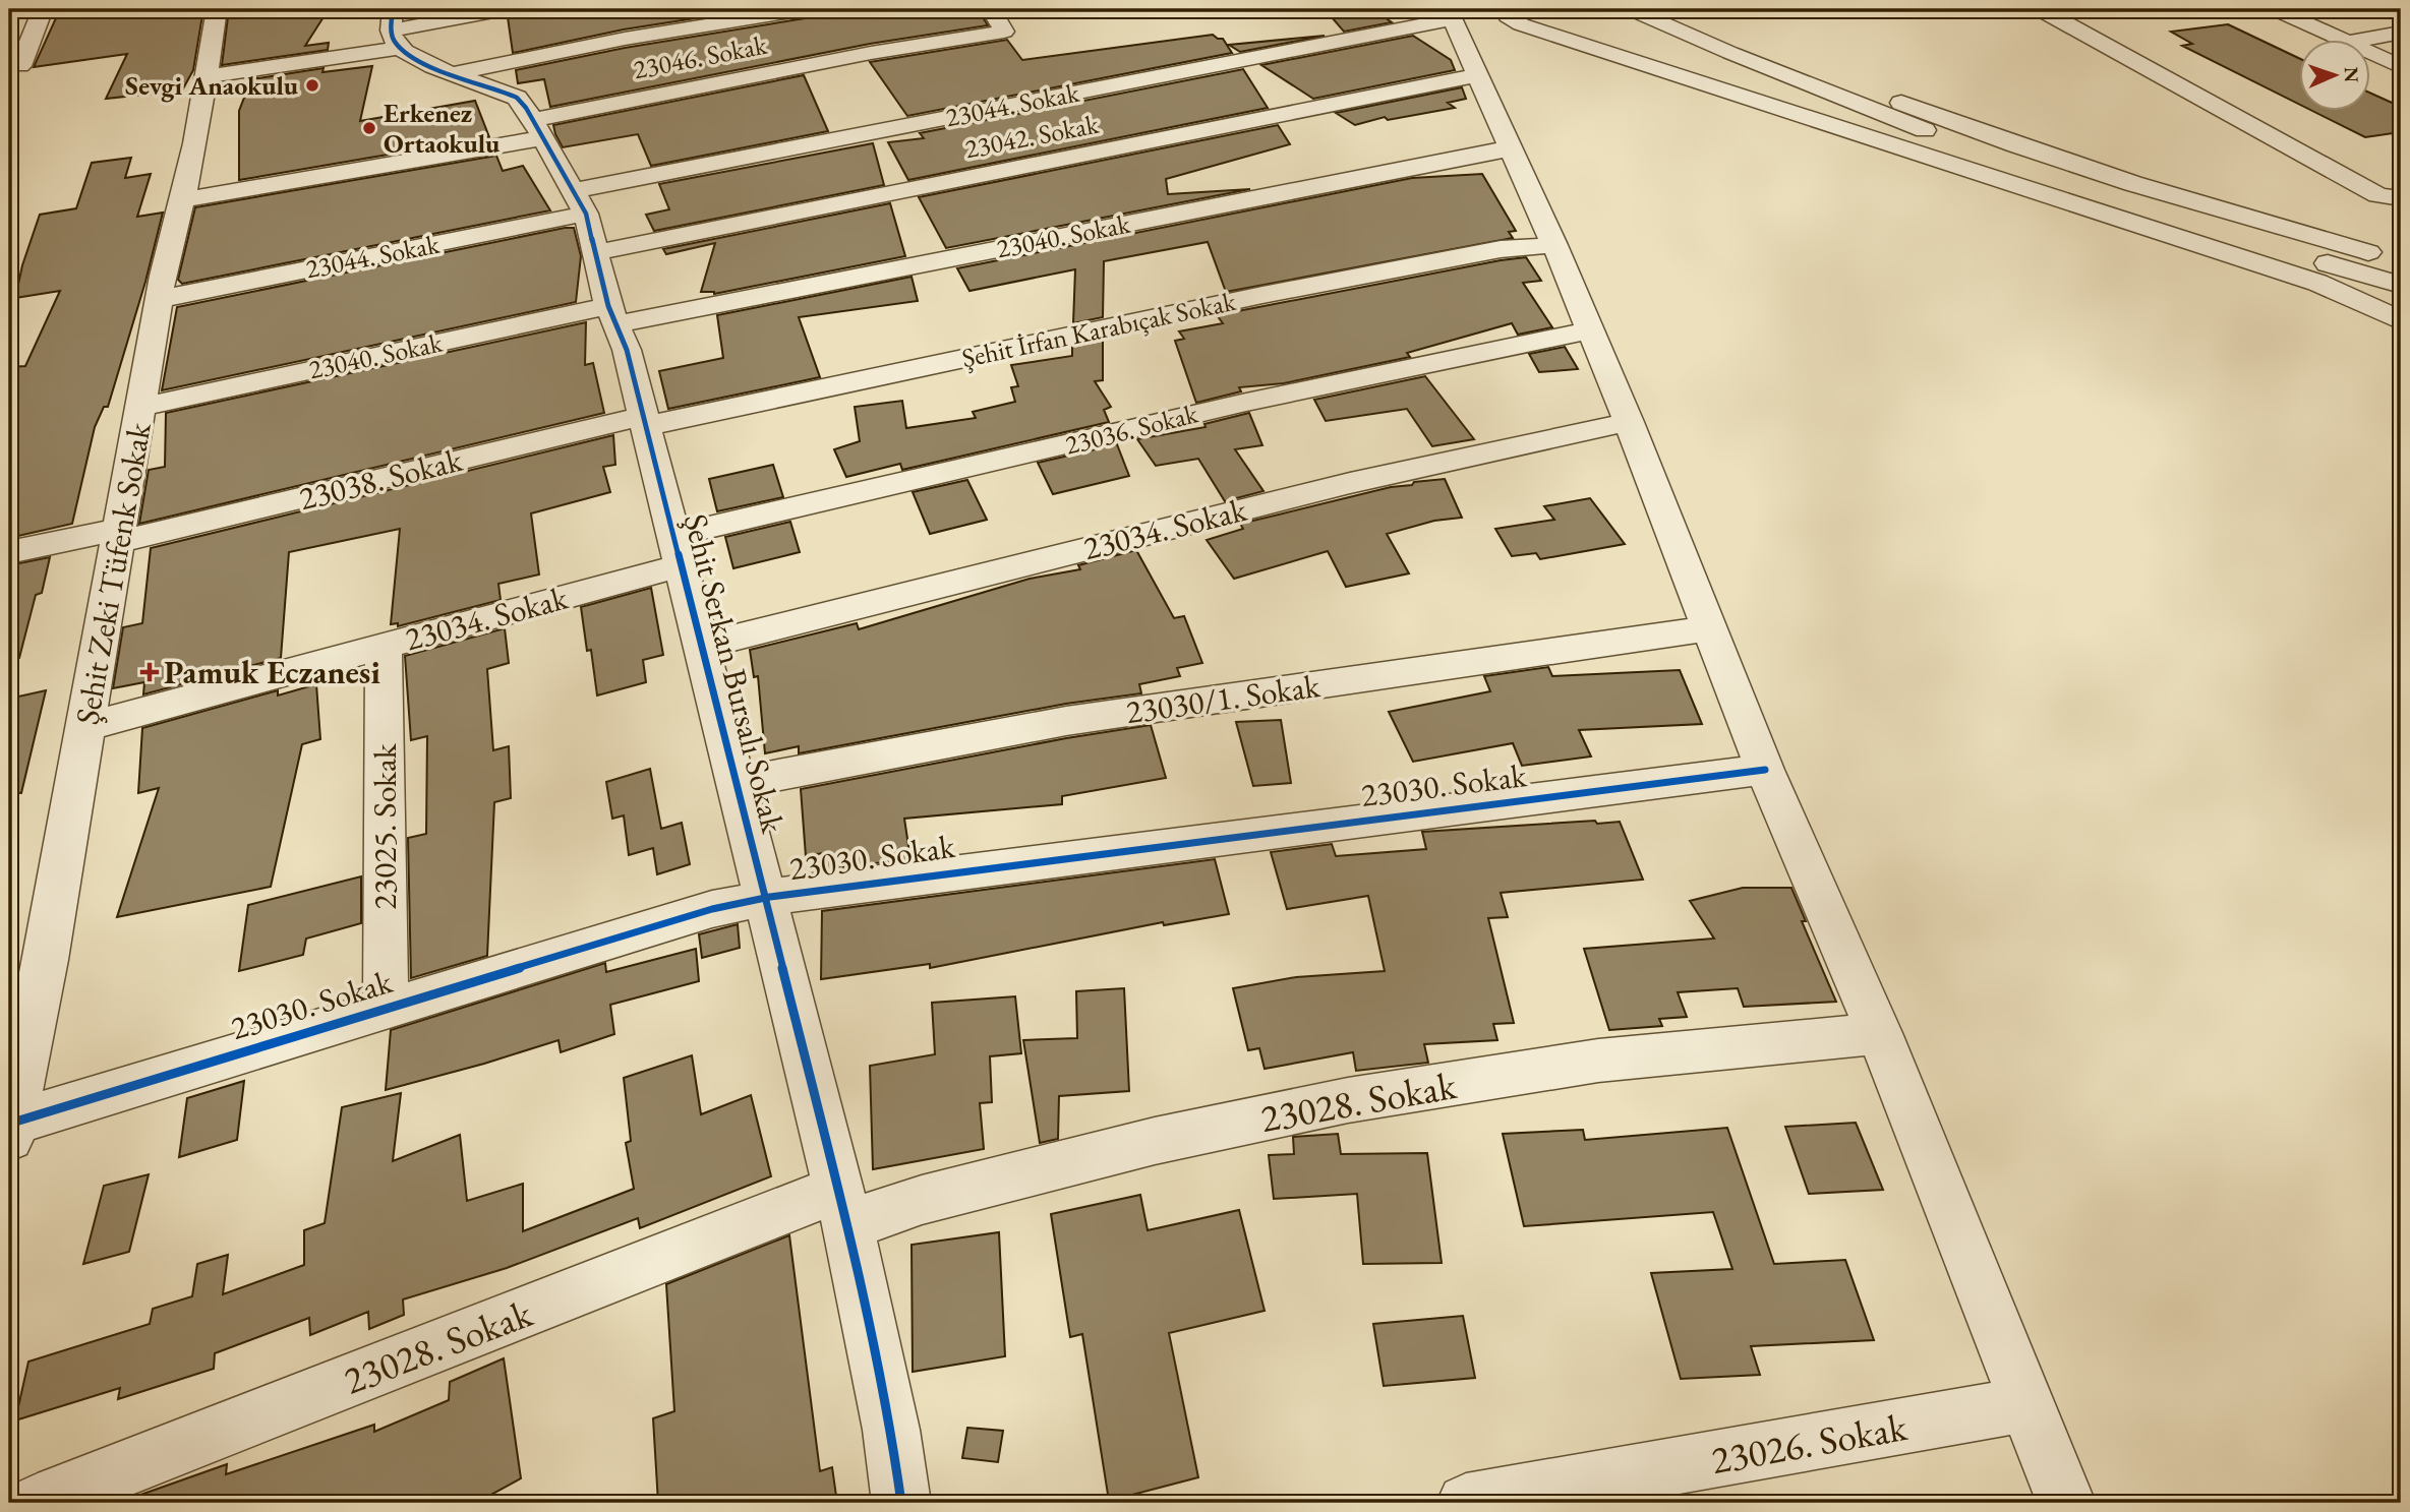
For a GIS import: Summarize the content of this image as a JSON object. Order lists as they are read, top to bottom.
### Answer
{
  "streets": {
    "street": [
      "23046. Sokak",
      "23044. Sokak",
      "23042. Sokak",
      "23040. Sokak",
      "Şehit İrfan Karabıçak Sokak",
      "23036. Sokak",
      "23038. Sokak",
      "23034. Sokak",
      "Şehit Zeki Tüfenk Sokak",
      "Şehit Serkan Bursalı Sokak",
      "23030/1. Sokak",
      "23030. Sokak",
      "23025. Sokak",
      "23028. Sokak",
      "23026. Sokak"
    ]
  },
  "crossings": [
    ["23046. Sokak", "Şehit Zeki Tüfenk Sokak"],
    ["23046. Sokak", "Şehit Serkan Bursalı Sokak"],
    ["23044. Sokak", "Şehit Zeki Tüfenk Sokak"],
    ["23044. Sokak", "Şehit Serkan Bursalı Sokak"],
    ["23042. Sokak", "Şehit Serkan Bursalı Sokak"],
    ["23040. Sokak", "Şehit Zeki Tüfenk Sokak"],
    ["23040. Sokak", "Şehit Serkan Bursalı Sokak"],
    ["Şehit İrfan Karabıçak Sokak", "23038. Sokak"],
    ["Şehit İrfan Karabıçak Sokak", "Şehit Serkan Bursalı Sokak"],
    ["23036. Sokak", "23034. Sokak"],
    ["23036. Sokak", "Şehit Serkan Bursalı Sokak"],
    ["23038. Sokak", "Şehit Zeki Tüfenk Sokak"],
    ["23038. Sokak", "Şehit Serkan Bursalı Sokak"],
    ["23034. Sokak", "Şehit Zeki Tüfenk Sokak"],
    ["23034. Sokak", "Şehit Serkan Bursalı Sokak"],
    ["23034. Sokak", "23025. Sokak"],
    ["Şehit Zeki Tüfenk Sokak", "23030. Sokak"],
    ["Şehit Serkan Bursalı Sokak", "23030/1. Sokak"],
    ["Şehit Serkan Bursalı Sokak", "23030. Sokak"],
    ["Şehit Serkan Bursalı Sokak", "23028. Sokak"],
    ["23030. Sokak", "23025. Sokak"]
  ],
  "places": {
    "other": ["Sevgi Anaokulu", "Erkenez Ortaokulu"],
    "health": ["Pamuk Eczanesi"]
  },
  "north": "right"
}
